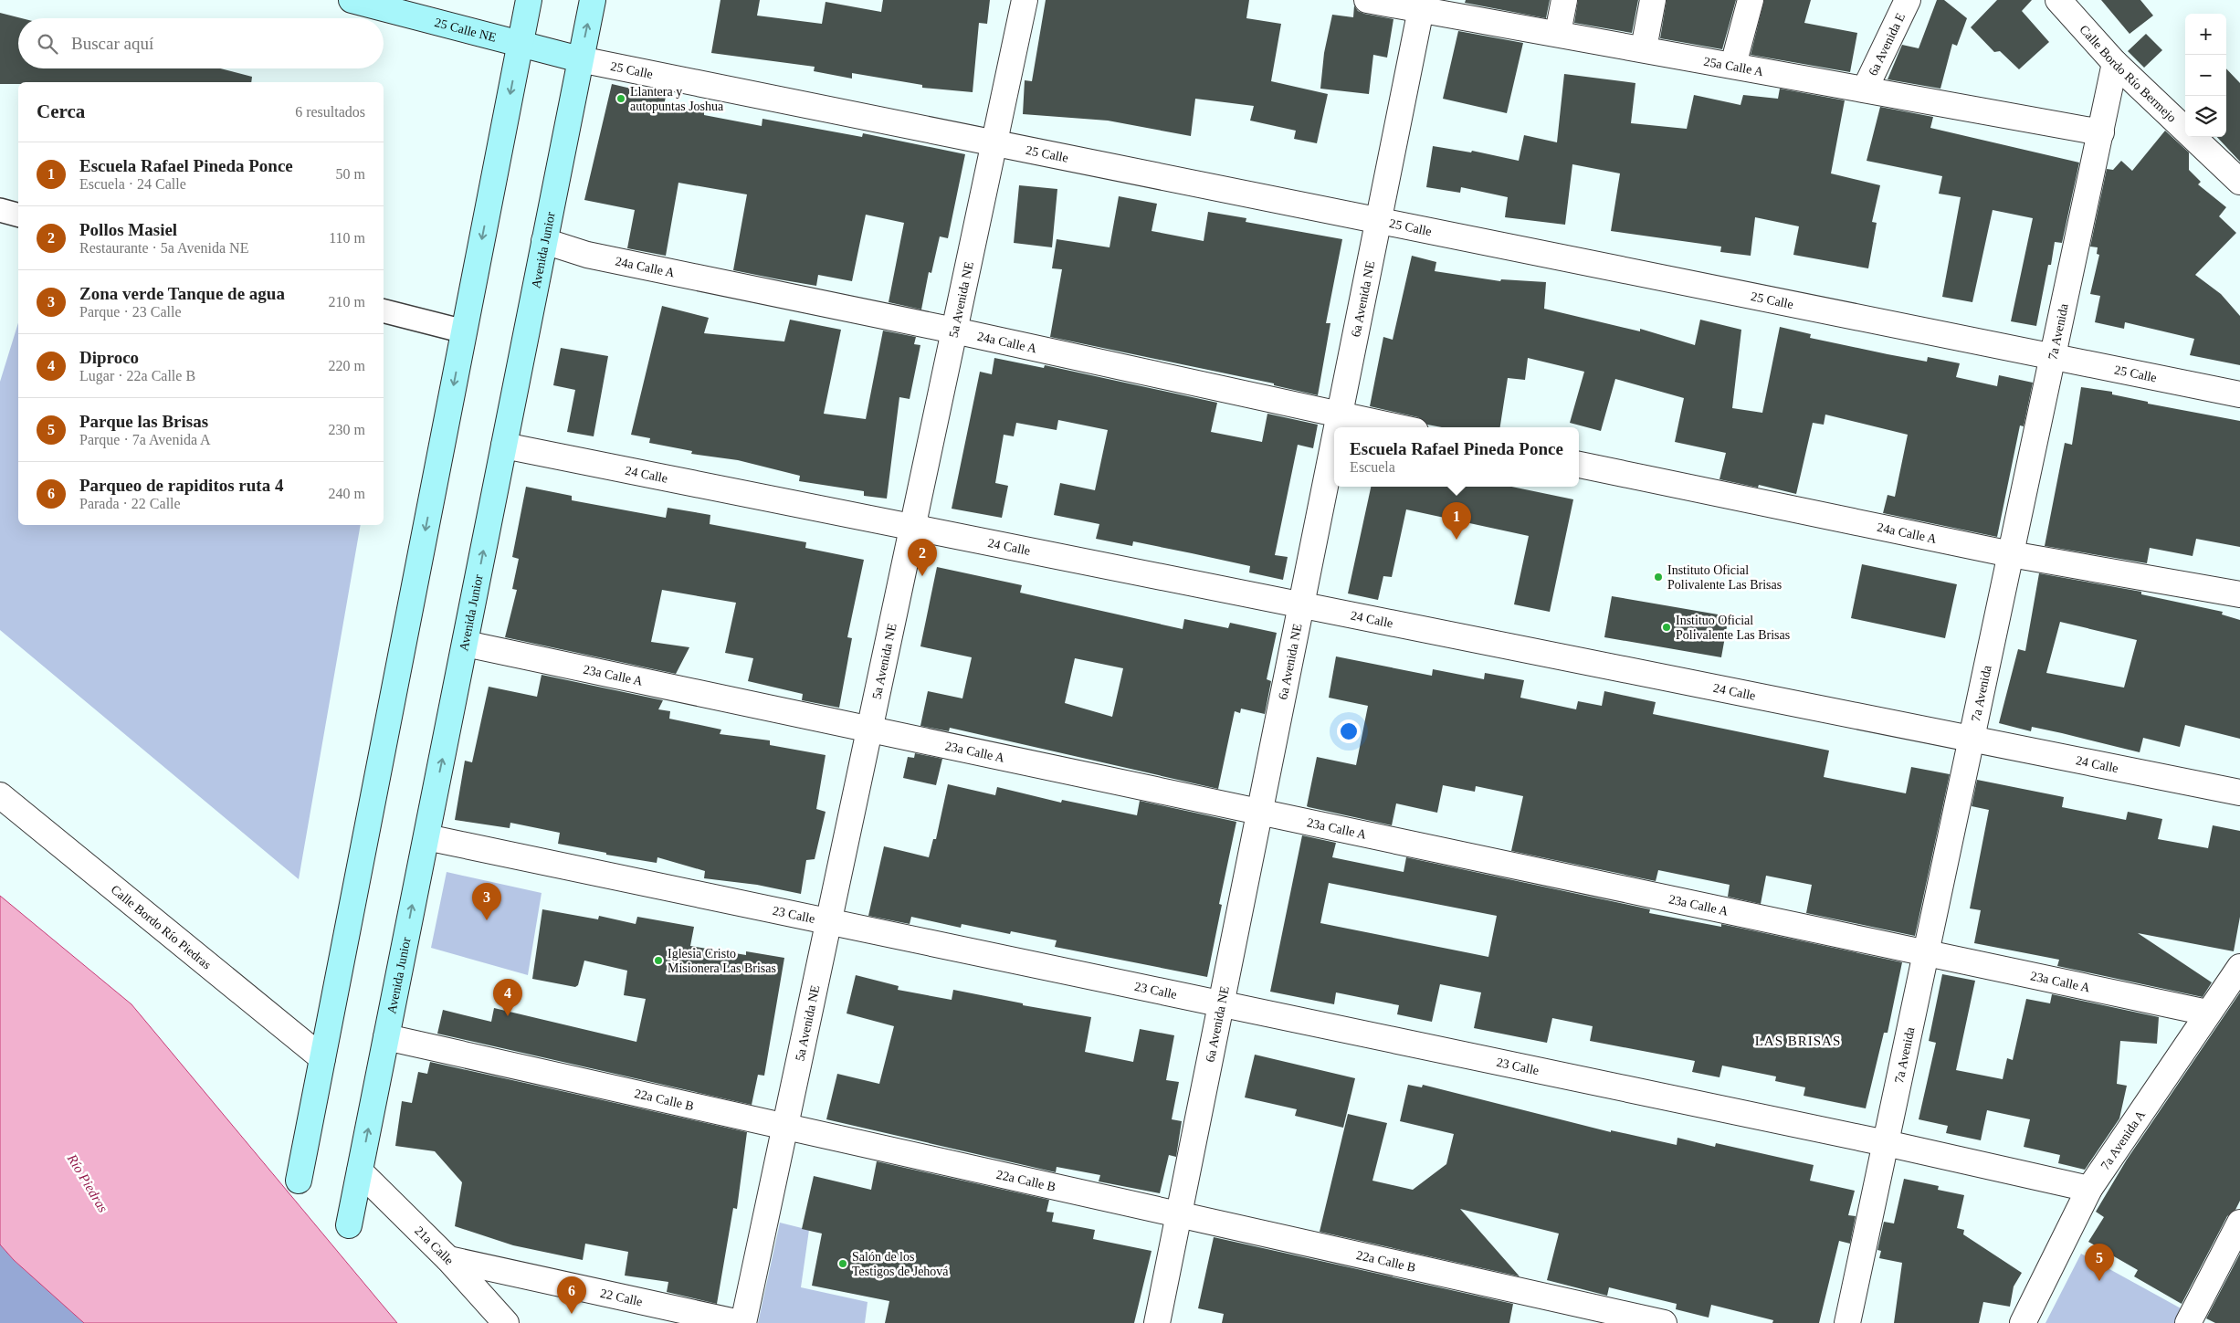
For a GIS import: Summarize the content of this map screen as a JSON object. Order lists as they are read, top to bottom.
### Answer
{
  "streets": {
    "main road": ["25 Calle NE", "Avenida Junior"],
    "street": [
      "6a Avenida E",
      "25a Calle A",
      "25 Calle",
      "Calle Bordo Río Bermejo",
      "24a Calle A",
      "6a Avenida NE",
      "5a Avenida NE",
      "7a Avenida",
      "24 Calle",
      "23a Calle A",
      "23 Calle",
      "Calle Bordo Río Piedras",
      "22a Calle B",
      "7a Avenida A",
      "21a Calle",
      "22 Calle"
    ]
  },
  "crossings": [
    ["25 Calle NE", "25 Calle"],
    ["25 Calle NE", "Avenida Junior"],
    ["6a Avenida E", "25a Calle A"],
    ["25a Calle A", "6a Avenida NE"],
    ["25a Calle A", "7a Avenida"],
    ["25 Calle", "Avenida Junior"],
    ["25 Calle", "6a Avenida NE"],
    ["25 Calle", "5a Avenida NE"],
    ["25 Calle", "7a Avenida"],
    ["Calle Bordo Río Bermejo", "7a Avenida"],
    ["Avenida Junior", "24a Calle A"],
    ["Avenida Junior", "24 Calle"],
    ["Avenida Junior", "23a Calle A"],
    ["Avenida Junior", "23 Calle"],
    ["Avenida Junior", "22a Calle B"],
    ["Avenida Junior", "21a Calle"],
    ["24a Calle A", "6a Avenida NE"],
    ["24a Calle A", "5a Avenida NE"],
    ["24a Calle A", "7a Avenida"],
    ["6a Avenida NE", "24 Calle"],
    ["6a Avenida NE", "23a Calle A"],
    ["6a Avenida NE", "23 Calle"],
    ["6a Avenida NE", "22a Calle B"],
    ["5a Avenida NE", "24 Calle"],
    ["5a Avenida NE", "23a Calle A"],
    ["5a Avenida NE", "23 Calle"],
    ["5a Avenida NE", "22a Calle B"],
    ["5a Avenida NE", "22 Calle"],
    ["7a Avenida", "24 Calle"],
    ["7a Avenida", "23a Calle A"],
    ["7a Avenida", "23 Calle"],
    ["23a Calle A", "7a Avenida A"],
    ["23 Calle", "7a Avenida A"],
    ["21a Calle", "22 Calle"]
  ],
  "districts": ["LAS BRISAS"],
  "water": ["Río Piedras"],
  "places": [
    "Llantera y autopuntas Joshua",
    "Instituto Oficial Polivalente Las Brisas",
    "Instituo Oficial Polivalente Las Brisas",
    "Iglesia Cristo Misionera Las Brisas",
    "Salón de los Testigos de Jehová"
  ],
  "page": {
    "map_buttons": ["+", "−"],
    "search": "Buscar aquí",
    "heading": ["Cerca", "6 resultados"],
    "list": [
      {
        "mark": "1",
        "name": "Escuela Rafael Pineda Ponce",
        "note": "Escuela · 24 Calle",
        "value": "50 m"
      },
      {
        "mark": "2",
        "name": "Pollos Masiel",
        "note": "Restaurante · 5a Avenida NE",
        "value": "110 m"
      },
      {
        "mark": "3",
        "name": "Zona verde Tanque de agua",
        "note": "Parque · 23 Calle",
        "value": "210 m"
      },
      {
        "mark": "4",
        "name": "Diproco",
        "note": "Lugar · 22a Calle B",
        "value": "220 m"
      },
      {
        "mark": "5",
        "name": "Parque las Brisas",
        "note": "Parque · 7a Avenida A",
        "value": "230 m"
      },
      {
        "mark": "6",
        "name": "Parqueo de rapiditos ruta 4",
        "note": "Parada · 22 Calle",
        "value": "240 m"
      }
    ],
    "popup": ["Escuela Rafael Pineda Ponce", "Escuela"],
    "pins": [
      "1",
      "2",
      "3",
      "4",
      "5",
      "6"
    ]
  }
}
